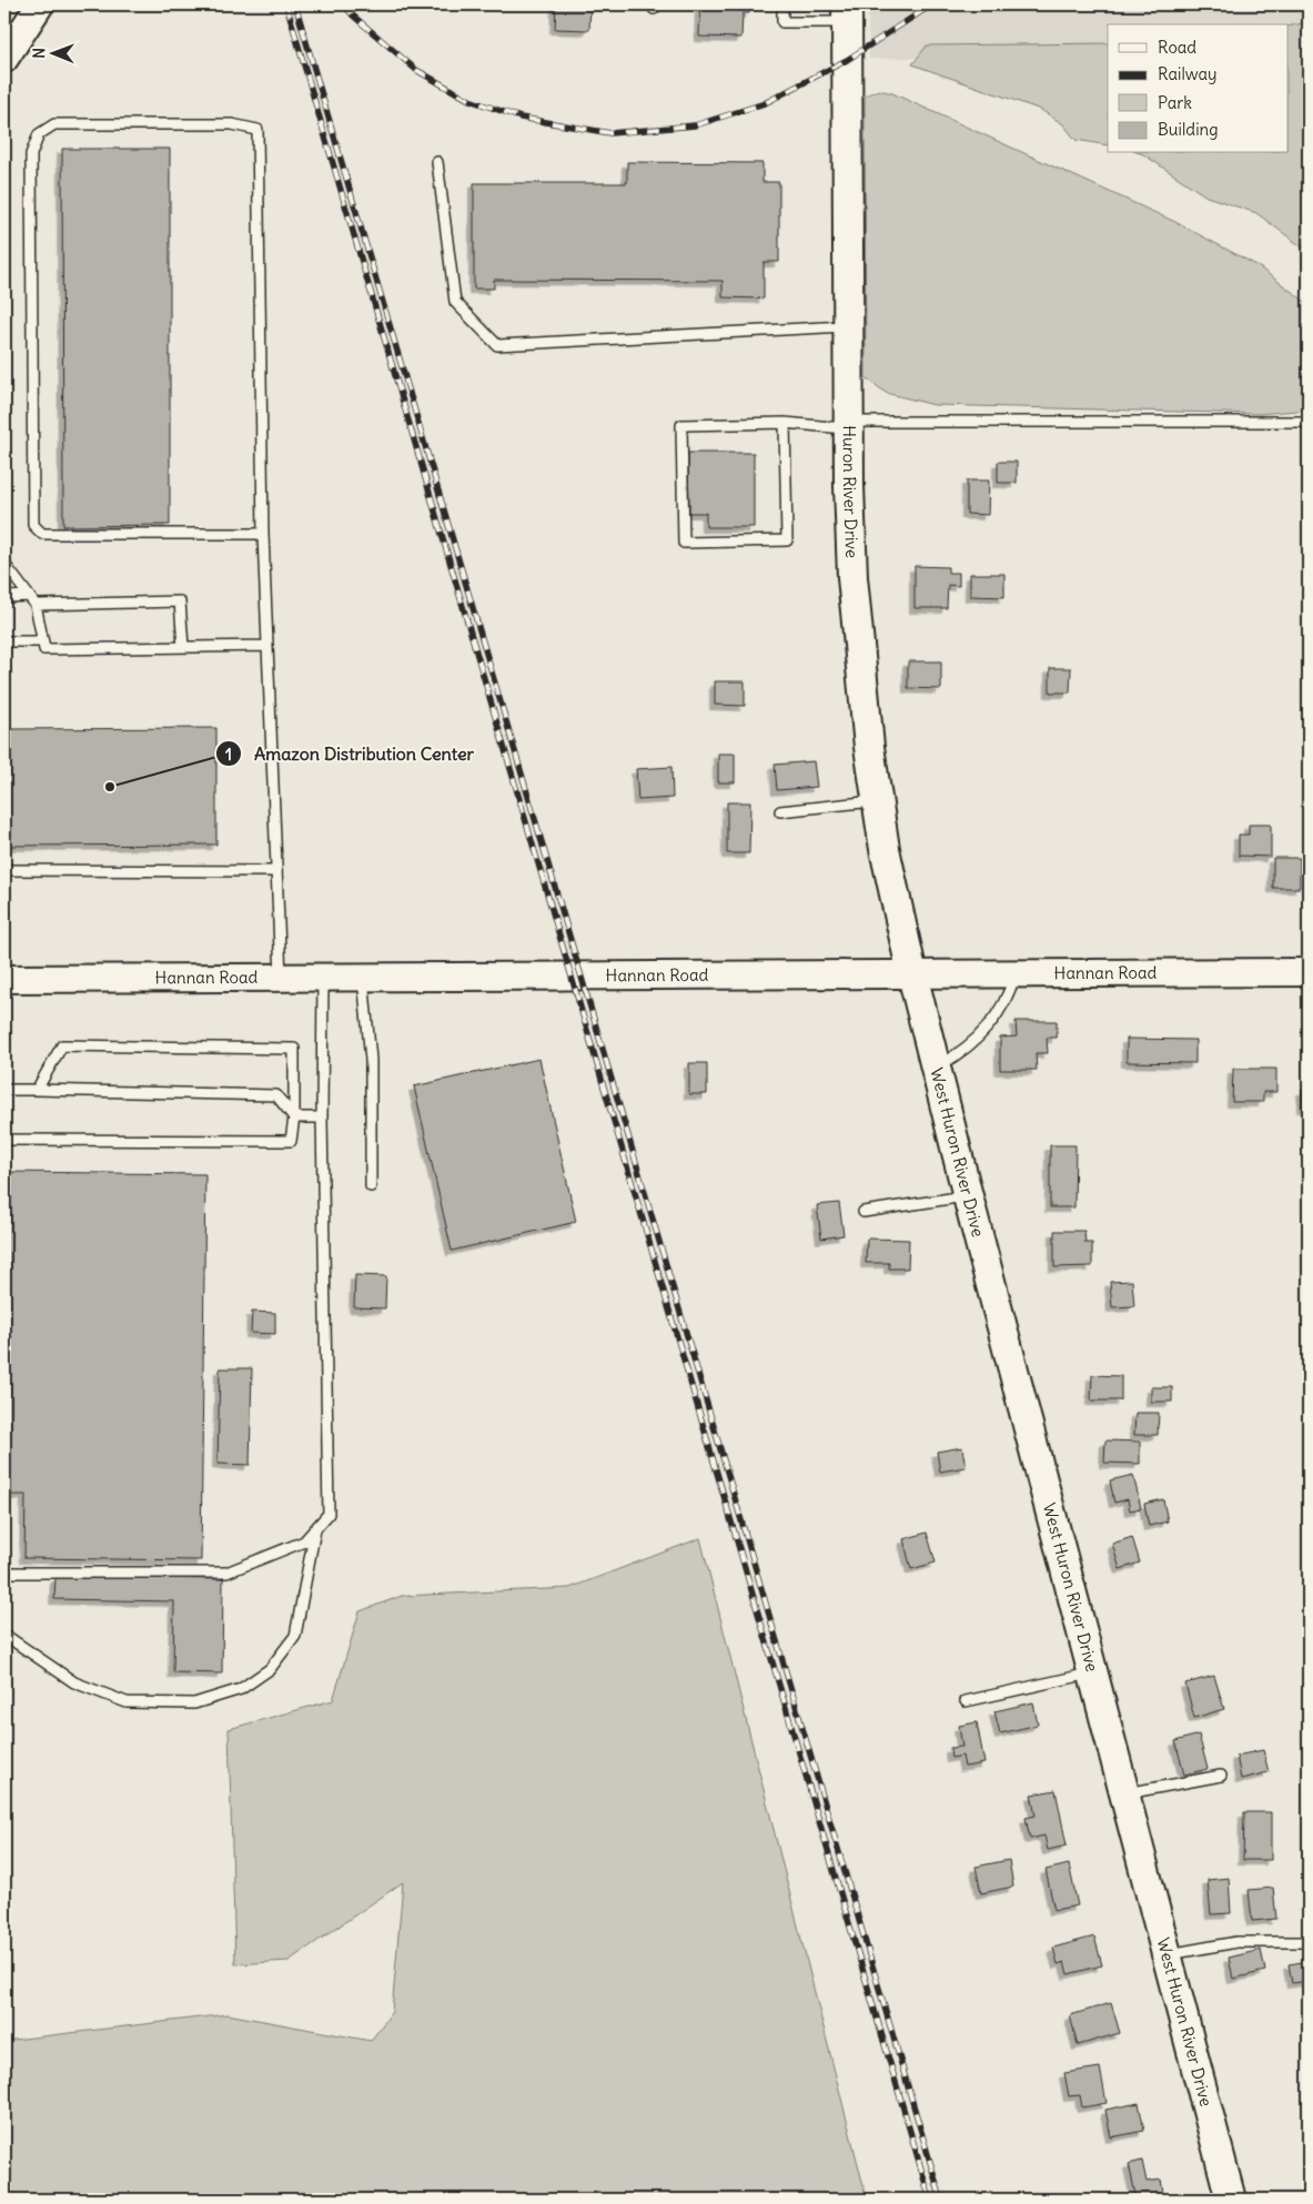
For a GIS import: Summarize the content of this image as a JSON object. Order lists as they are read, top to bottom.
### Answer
{
  "streets": {
    "main road": ["Huron River Drive", "West Huron River Drive"],
    "street": ["Hannan Road"]
  },
  "crossings": [
    ["Huron River Drive", "Hannan Road"],
    ["Huron River Drive", "West Huron River Drive"],
    ["Hannan Road", "West Huron River Drive"]
  ],
  "places": ["Amazon Distribution Center"],
  "legend": [
    "Road",
    "Railway",
    "Park",
    "Building"
  ],
  "north": "left"
}
